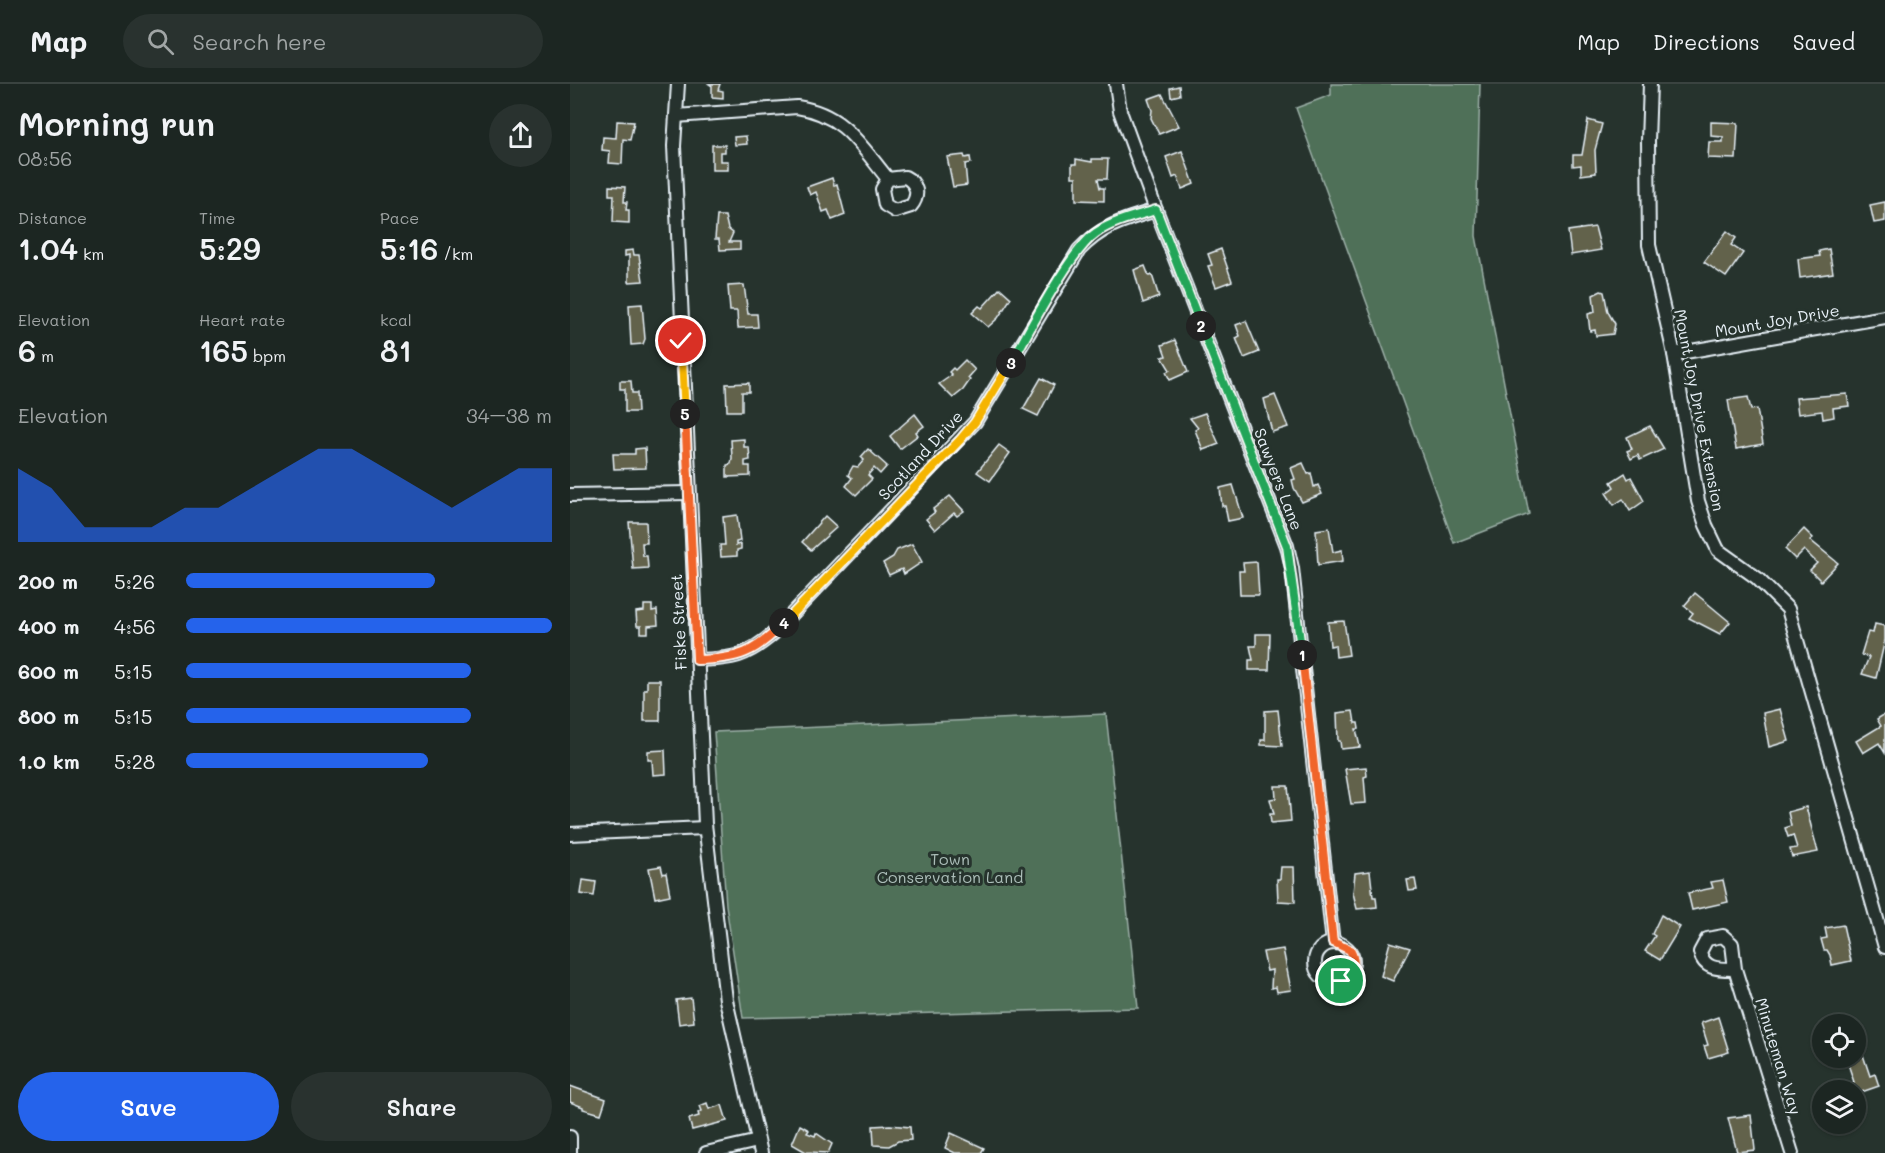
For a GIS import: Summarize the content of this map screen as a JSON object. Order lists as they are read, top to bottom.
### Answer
{
  "streets": {
    "street": [
      "Mount Joy Drive",
      "Mount Joy Drive Extension",
      "Scotland Drive",
      "Sawyers Lane",
      "Fiske Street",
      "Minuteman Way"
    ]
  },
  "crossings": [
    ["Mount Joy Drive", "Mount Joy Drive Extension"],
    ["Scotland Drive", "Sawyers Lane"],
    ["Scotland Drive", "Fiske Street"]
  ],
  "parks": ["Town Conservation Land"],
  "page": {
    "header": "Map",
    "search": "Search here",
    "nav": ["Map", "Directions", "Saved"],
    "heading": ["Morning run", "08:56"],
    "stats": [
      ["Distance", "1.04 km"],
      ["Time", "5:29"],
      ["Pace", "5:16 /km"],
      ["Elevation", "6 m"],
      ["Heart rate", "165 bpm"],
      ["kcal", "81"]
    ],
    "pins": [
      "2",
      "3",
      "5",
      "4",
      "1"
    ],
    "chart": ["Elevation", "34–38 m"],
    "list": [
      {
        "name": "200 m",
        "note": "5:26"
      },
      {
        "name": "400 m",
        "note": "4:56"
      },
      {
        "name": "600 m",
        "note": "5:15"
      },
      {
        "name": "800 m",
        "note": "5:15"
      },
      {
        "name": "1.0 km",
        "note": "5:28"
      }
    ],
    "buttons": ["Save", "Share"]
  }
}
